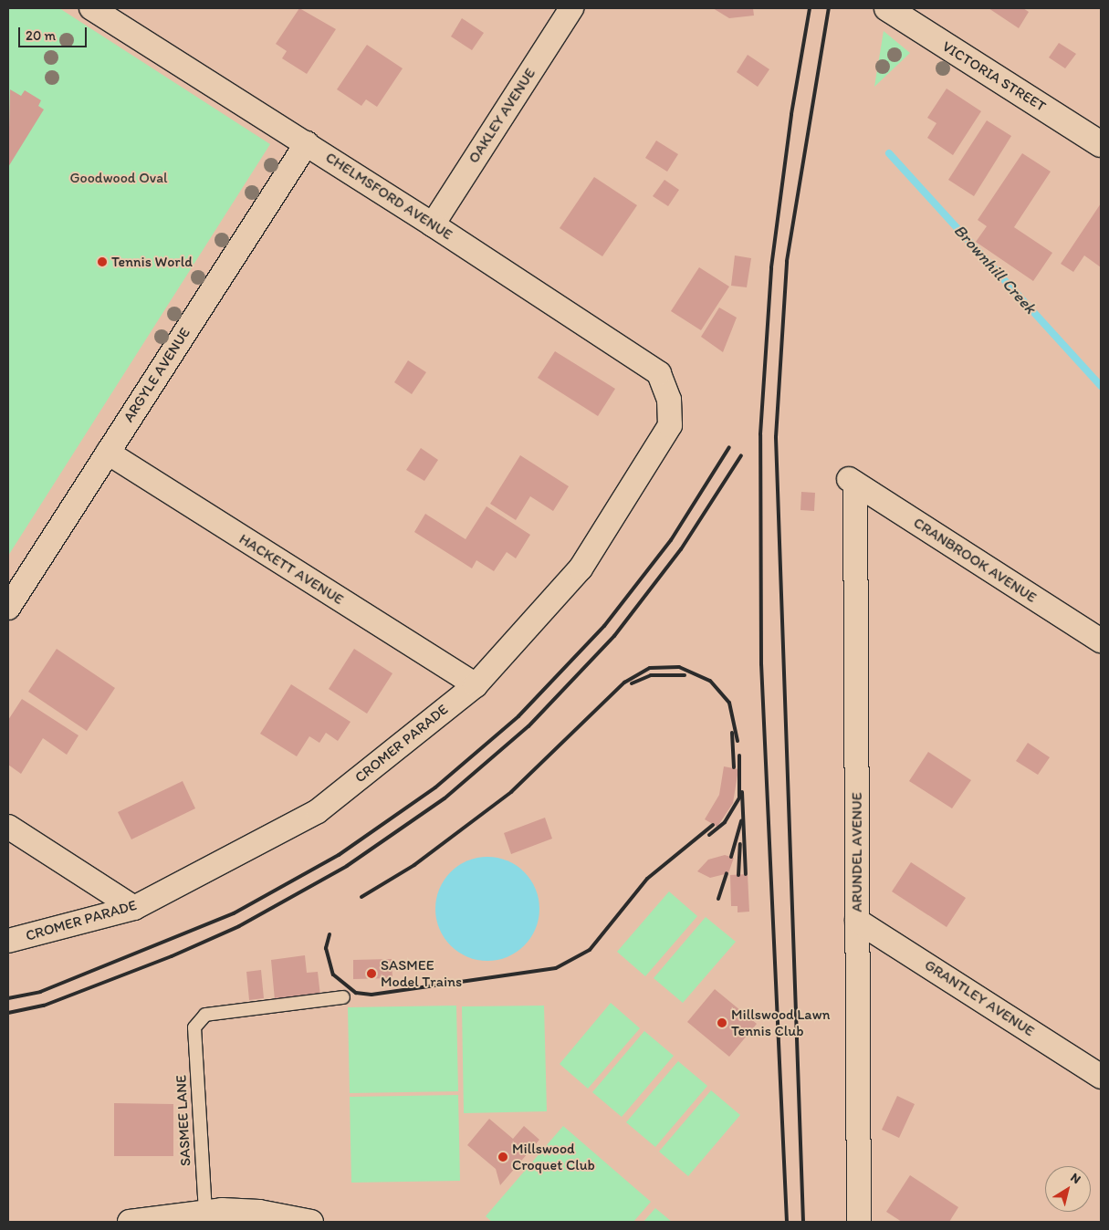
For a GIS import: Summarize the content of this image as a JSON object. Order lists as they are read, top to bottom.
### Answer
{
  "streets": {
    "street": [
      "VICTORIA STREET",
      "OAKLEY AVENUE",
      "CHELMSFORD AVENUE",
      "ARGYLE AVENUE",
      "CRANBROOK AVENUE",
      "HACKETT AVENUE",
      "CROMER PARADE",
      "ARUNDEL AVENUE",
      "GRANTLEY AVENUE"
    ],
    "lane": ["SASMEE LANE"]
  },
  "crossings": [
    ["OAKLEY AVENUE", "CHELMSFORD AVENUE"],
    ["CHELMSFORD AVENUE", "ARGYLE AVENUE"],
    ["CHELMSFORD AVENUE", "CROMER PARADE"],
    ["ARGYLE AVENUE", "HACKETT AVENUE"],
    ["CRANBROOK AVENUE", "ARUNDEL AVENUE"],
    ["HACKETT AVENUE", "CROMER PARADE"],
    ["ARUNDEL AVENUE", "GRANTLEY AVENUE"]
  ],
  "water": ["Brownhill Creek"],
  "parks": ["Goodwood Oval"],
  "places": [
    "Tennis World",
    "SASMEE Model Trains",
    "Millswood Lawn Tennis Club",
    "Millswood Croquet Club"
  ],
  "scale_bar": "20 m",
  "north": "top right"
}
